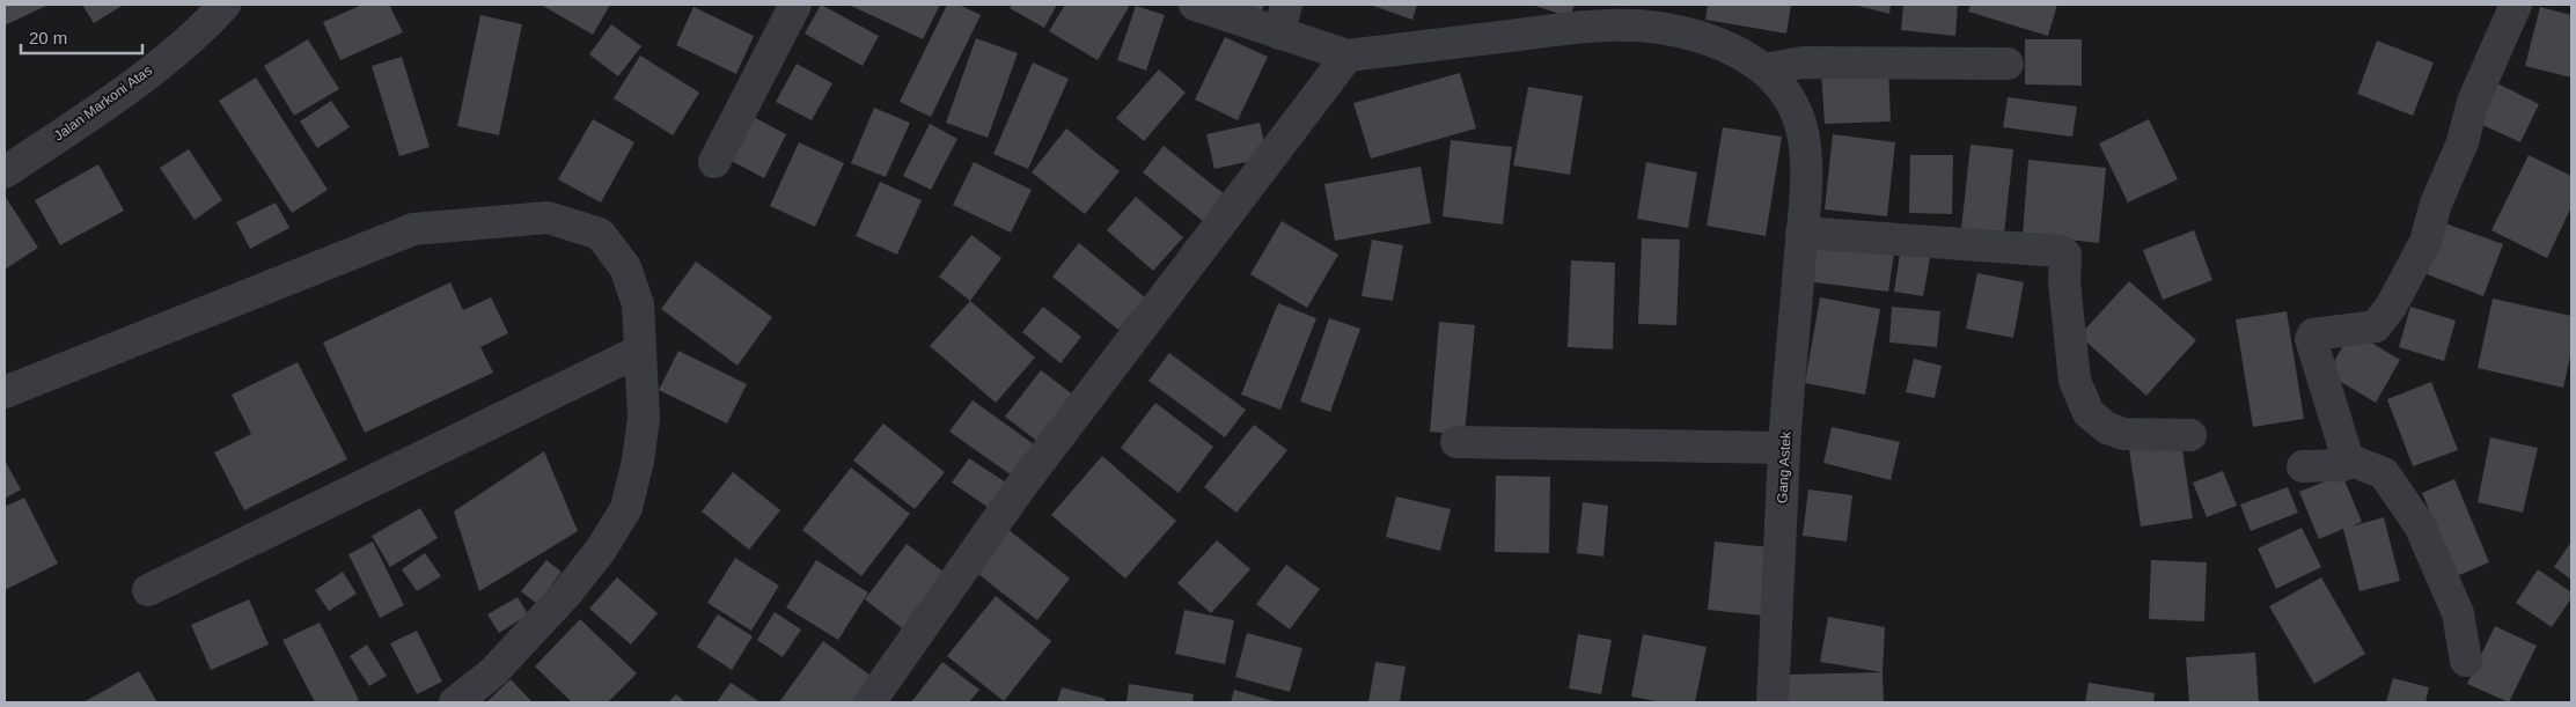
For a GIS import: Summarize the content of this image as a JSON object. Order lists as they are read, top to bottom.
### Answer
{
  "streets": {
    "street": ["Jalan Markoni Atas", "Gang Astek"]
  },
  "scale_bar": "20 m"
}
